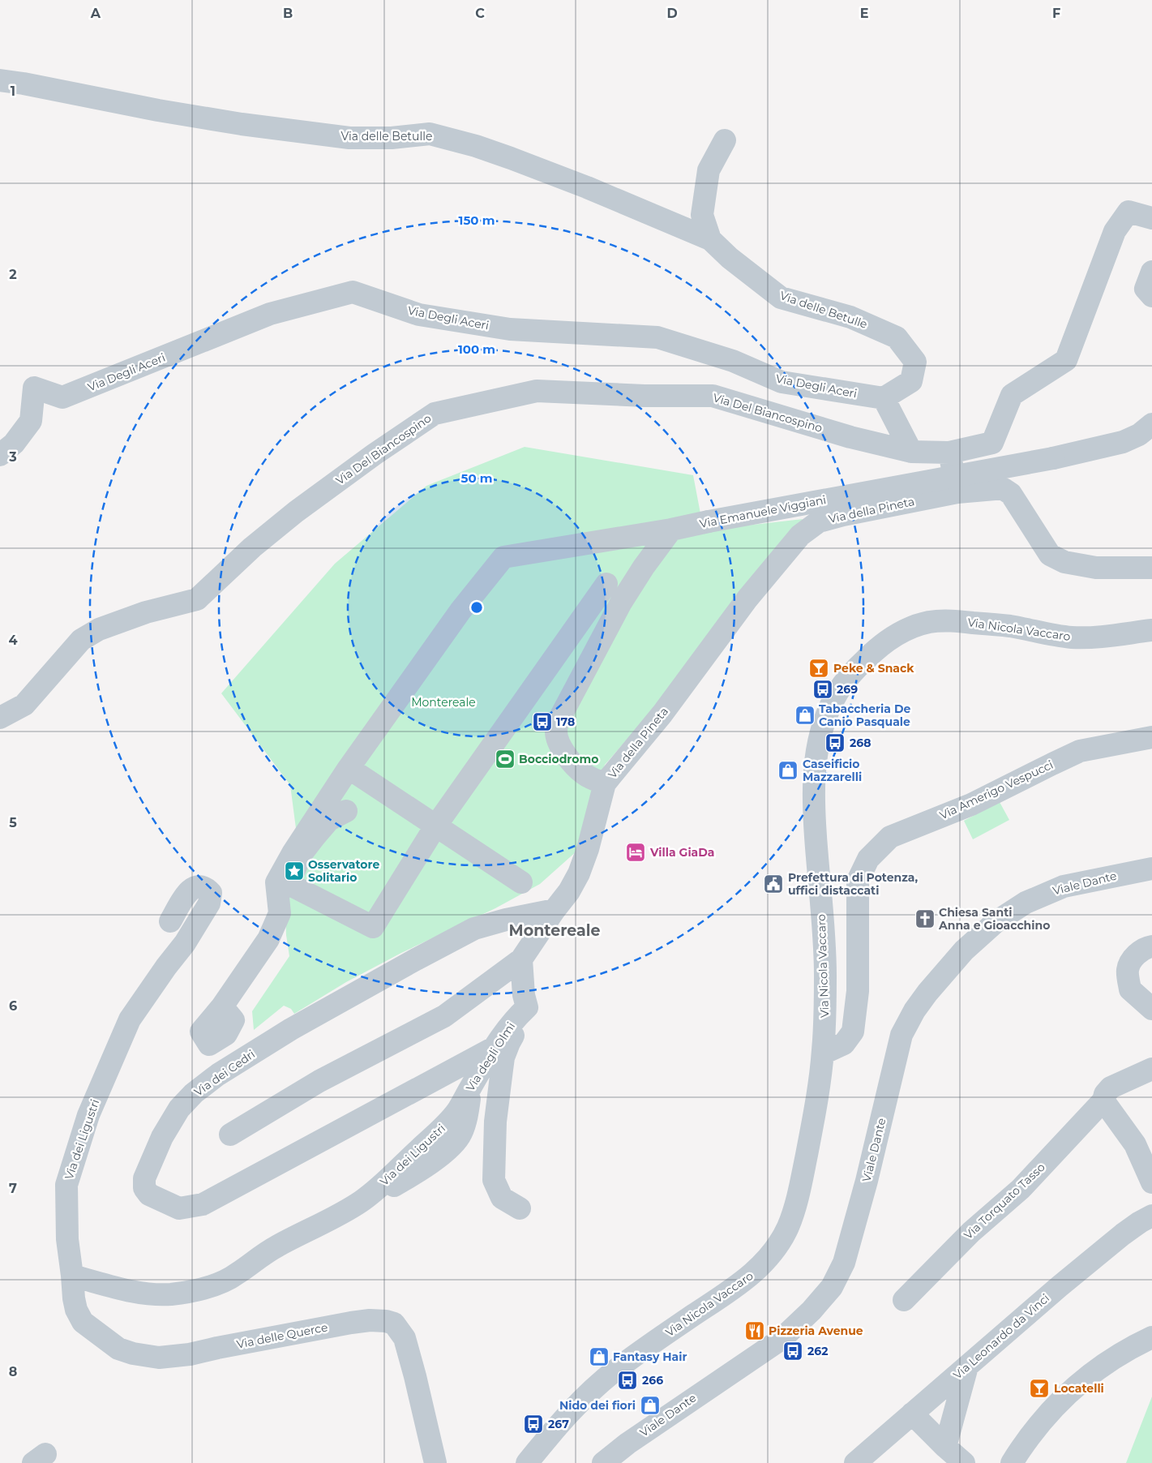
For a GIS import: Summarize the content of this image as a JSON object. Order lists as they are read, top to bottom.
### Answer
{
  "streets": {
    "street": [
      "Via delle Betulle",
      "Via Degli Aceri",
      "Via Del Biancospino",
      "Via della Pineta",
      "Via Emanuele Viggiani",
      "Via Nicola Vaccaro",
      "Via Amerigo Vespucci",
      "Viale Dante",
      "Via degli Olmi",
      "Via dei Cedri",
      "Via dei Ligustri",
      "Via Torquato Tasso",
      "Via delle Querce",
      "Via Leonardo da Vinci"
    ]
  },
  "crossings": [
    ["Via delle Betulle", "Via Degli Aceri"],
    ["Via Nicola Vaccaro", "Via Amerigo Vespucci"],
    ["Via degli Olmi", "Via dei Cedri"],
    ["Via degli Olmi", "Via dei Ligustri"],
    ["Via dei Ligustri", "Via delle Querce"]
  ],
  "districts": ["Montereale"],
  "parks": ["Montereale"],
  "places": {
    "bar": ["Peke & Snack", "Locatelli"],
    "bus stop": [
      "269",
      "178",
      "268",
      "262",
      "266",
      "267"
    ],
    "shop": [
      "Tabaccheria De Canio Pasquale",
      "Caseificio Mazzarelli",
      "Fantasy Hair",
      "Nido dei fiori"
    ],
    "sports": ["Bocciodromo"],
    "hotel": ["Villa GiaDa"],
    "place": ["Osservatore Solitario"],
    "public building": ["Prefettura di Potenza, uffici distaccati"],
    "church": ["Chiesa Santi Anna e Gioacchino"],
    "restaurant": ["Pizzeria Avenue"]
  },
  "grid": {
    "columns": [
      "A",
      "B",
      "C",
      "D",
      "E",
      "F"
    ],
    "rows": [
      "1",
      "2",
      "3",
      "4",
      "5",
      "6",
      "7",
      "8"
    ]
  },
  "rings": ["150 m", "100 m", "50 m"]
}
